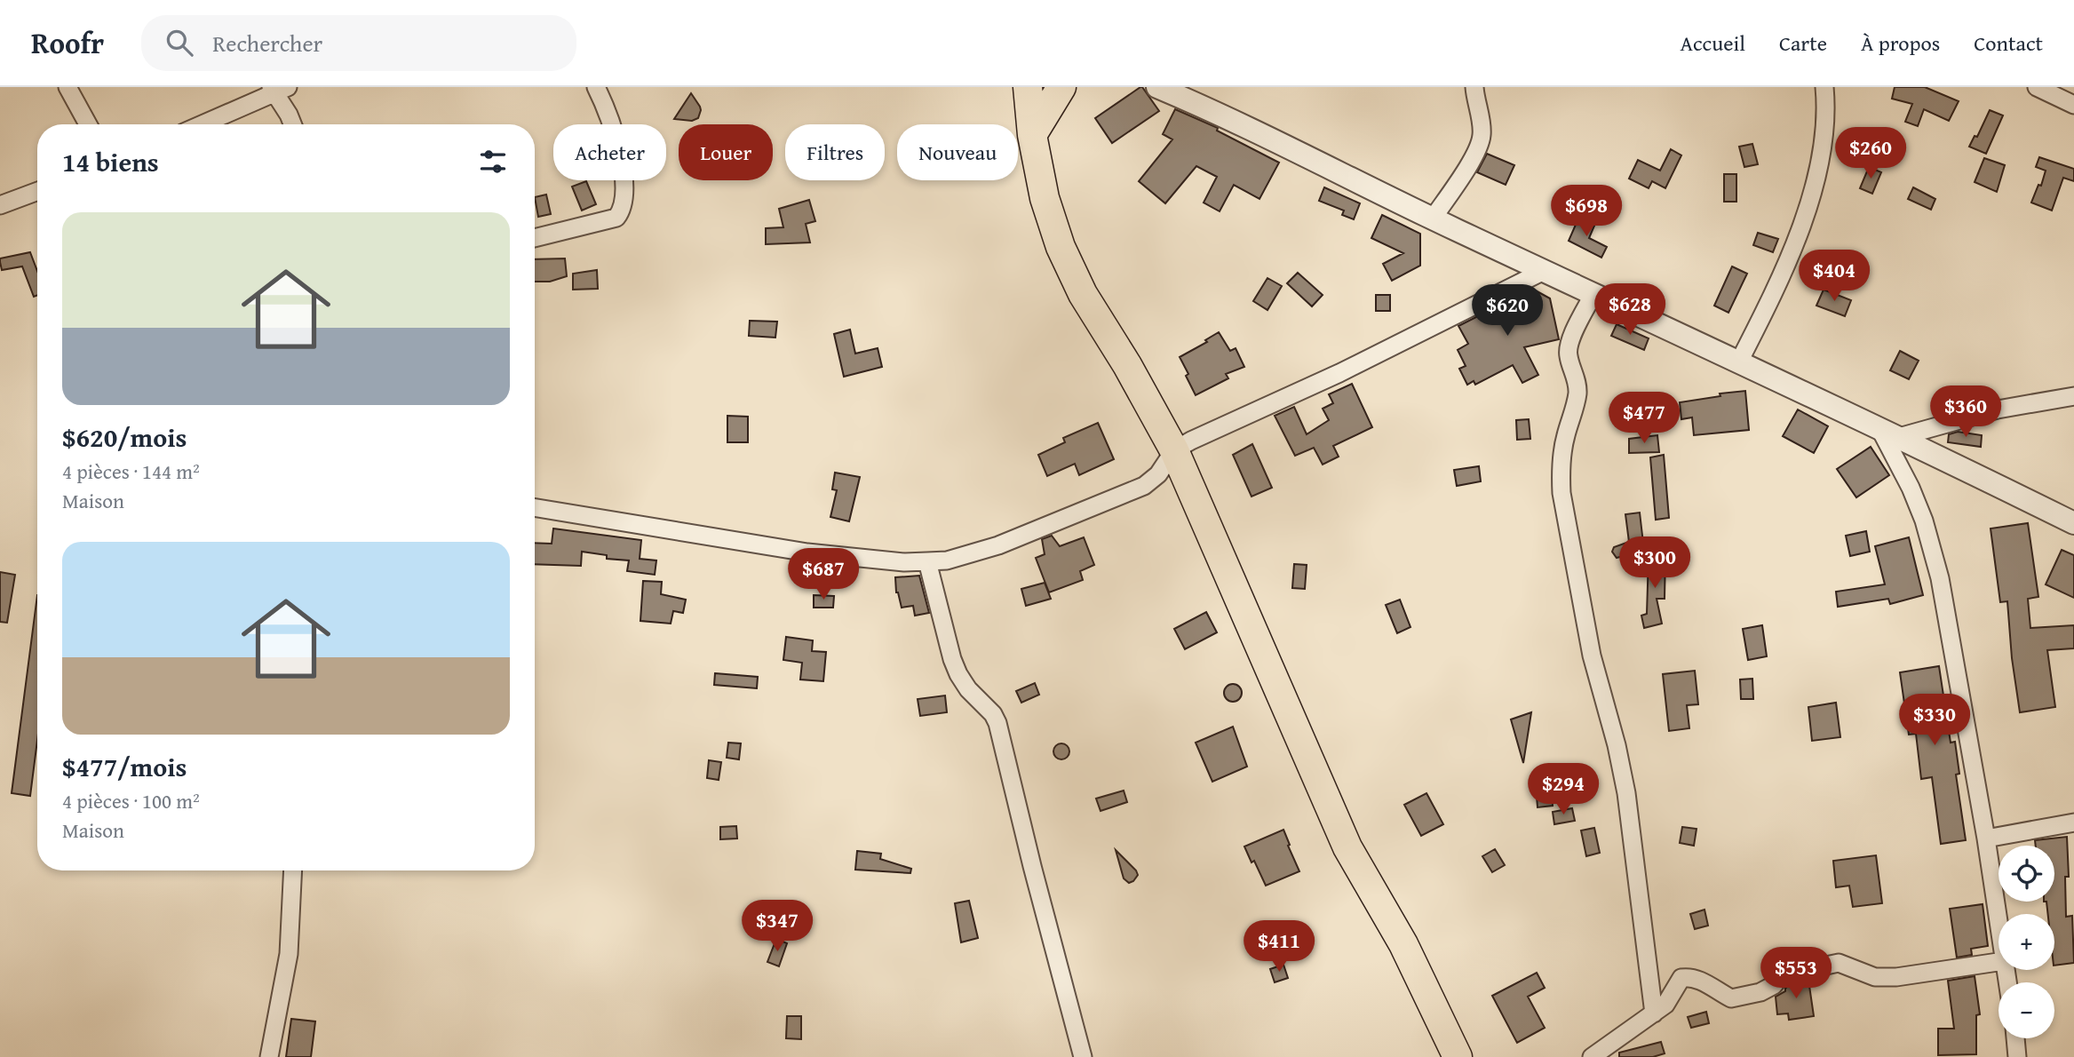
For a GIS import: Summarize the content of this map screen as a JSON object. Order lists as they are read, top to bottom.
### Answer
{
  "page": {
    "header": "Roofr",
    "search": "Rechercher",
    "nav": [
      "Accueil",
      "Carte",
      "À propos",
      "Contact"
    ],
    "chip": [
      "Acheter",
      "Louer",
      "Filtres",
      "Nouveau"
    ],
    "heading": "14 biens",
    "price": [
      "$260",
      "$698",
      "$404",
      "$628",
      "$620",
      "$360",
      "$477",
      "$300",
      "$687",
      "$330",
      "$294",
      "$347",
      "$411",
      "$553"
    ],
    "list": [
      {
        "name": "$620/mois",
        "note": "4 pièces · 144 m² · Maison"
      },
      {
        "name": "$477/mois",
        "note": "4 pièces · 100 m² · Maison"
      }
    ],
    "map_buttons": ["+", "−"]
  }
}
